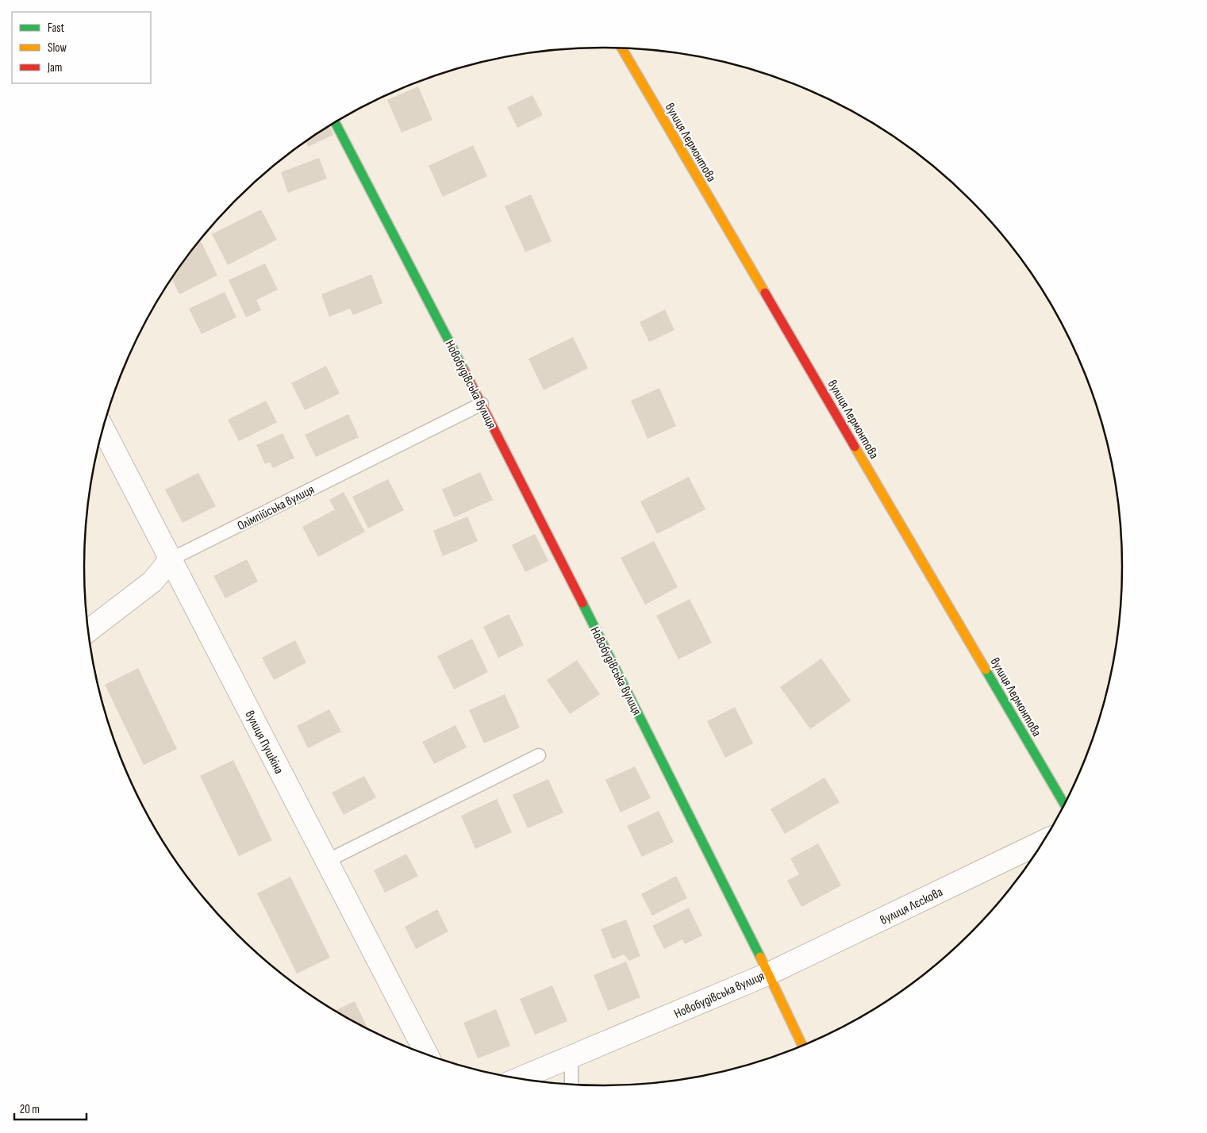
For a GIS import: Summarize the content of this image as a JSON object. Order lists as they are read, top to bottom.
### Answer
{
  "streets": {
    "street": [
      "вулиця Лермонтова",
      "Новобудівська вулиця",
      "Олімпійська вулиця",
      "вулиця Пушкіна",
      "вулиця Лєскова"
    ]
  },
  "crossings": [
    ["Новобудівська вулиця", "Олімпійська вулиця"],
    ["Новобудівська вулиця", "вулиця Лєскова"],
    ["Олімпійська вулиця", "вулиця Пушкіна"]
  ],
  "legend": ["Fast", "Slow", "Jam"],
  "scale_bar": "20 m"
}
